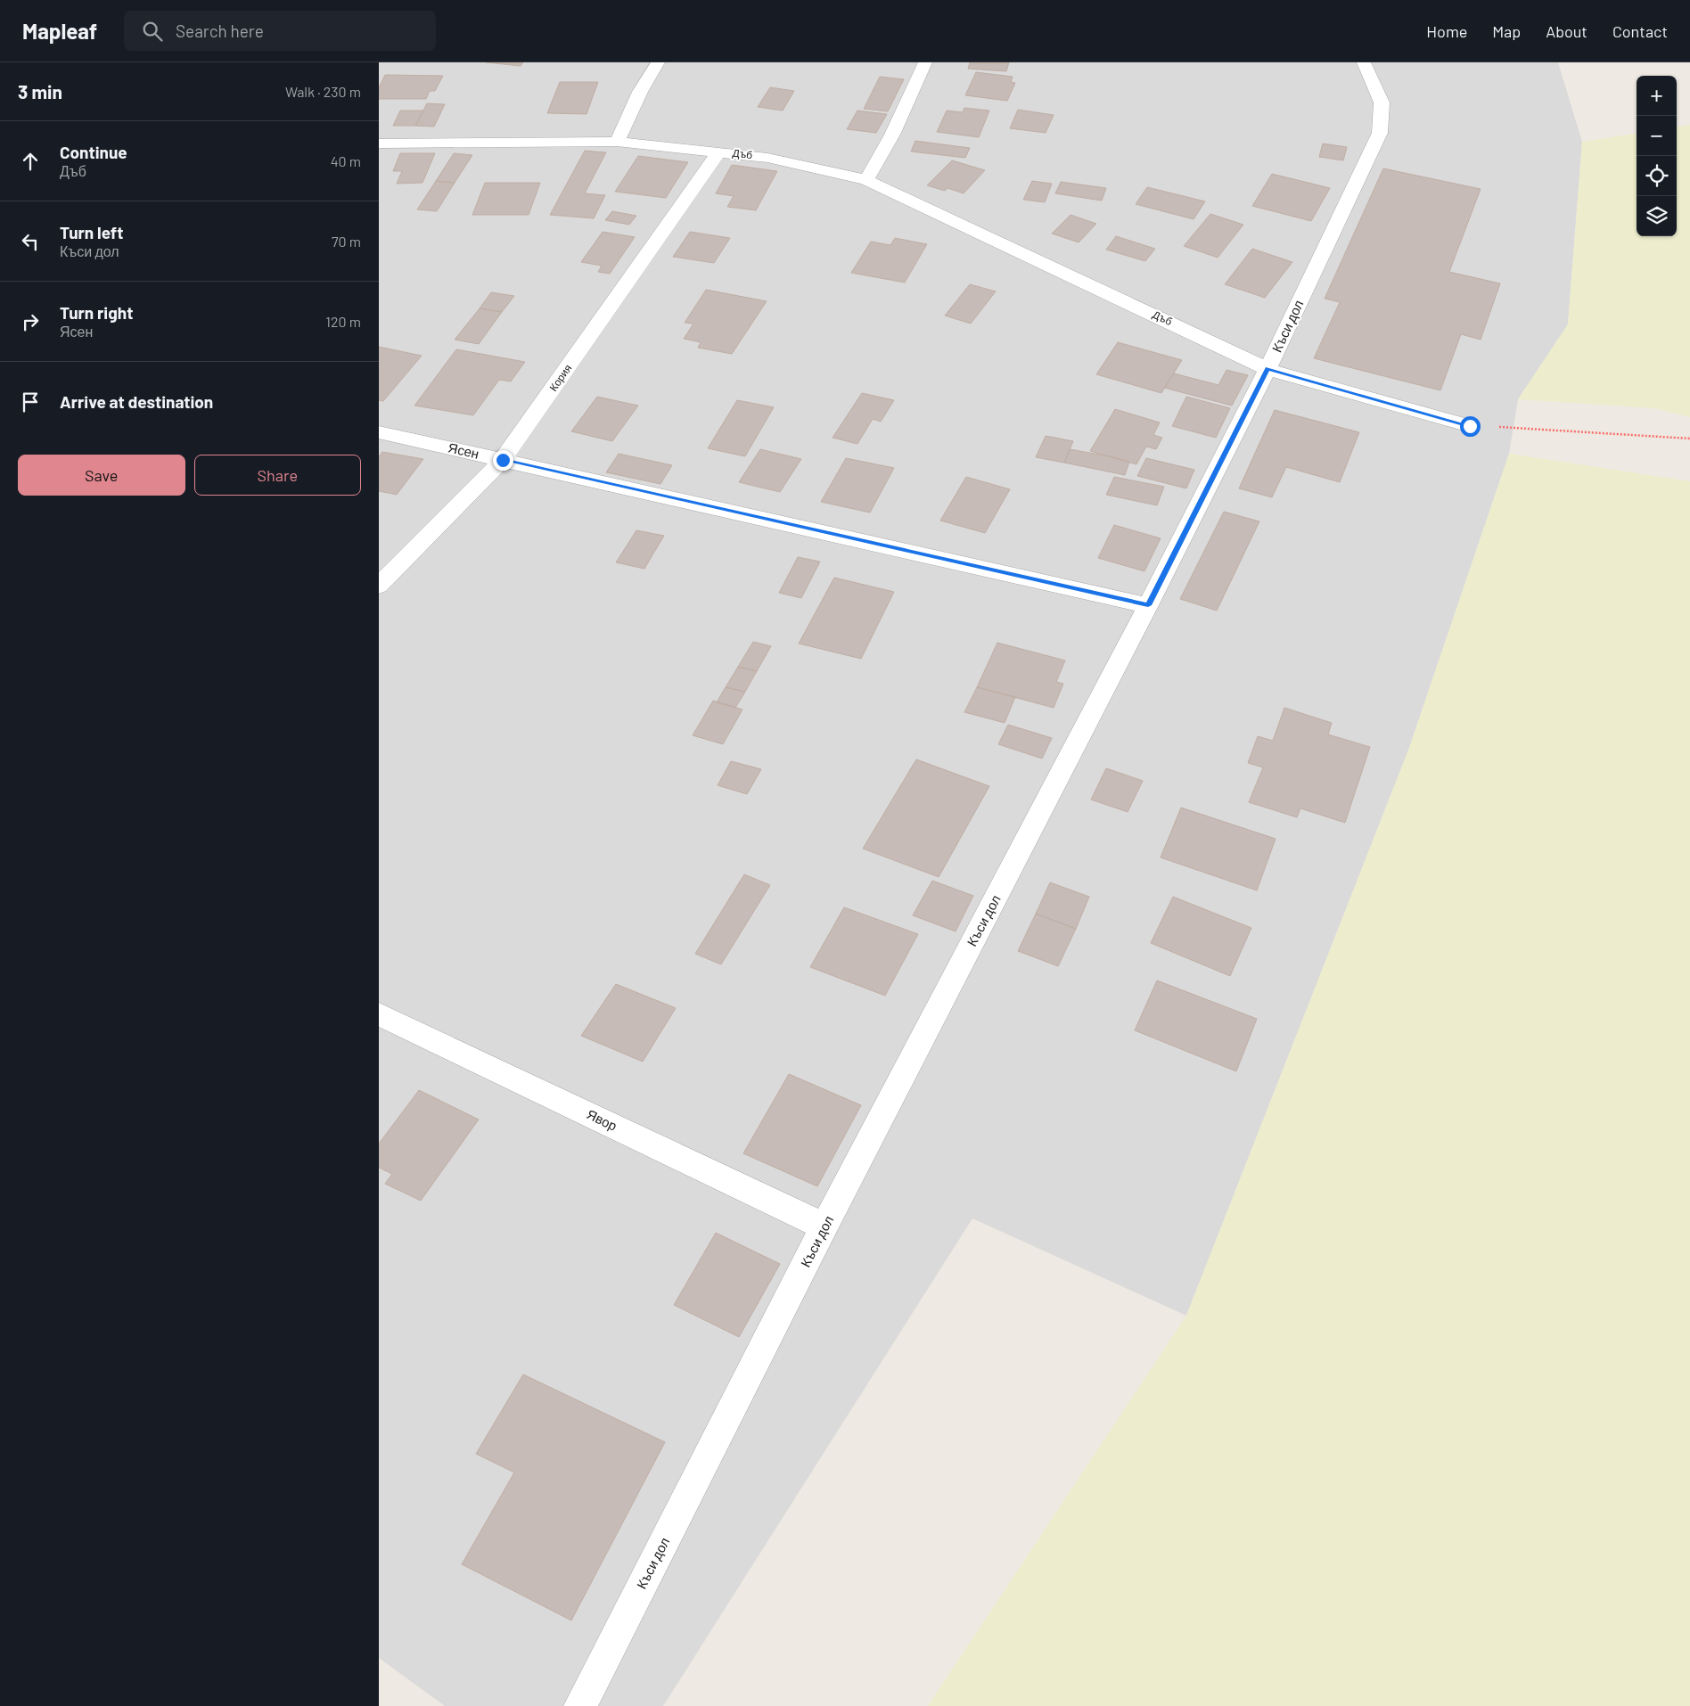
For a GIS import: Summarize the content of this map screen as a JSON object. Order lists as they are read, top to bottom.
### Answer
{
  "streets": {
    "street": [
      "Дъб",
      "Къси дол",
      "Кория",
      "Ясен",
      "Явор"
    ]
  },
  "crossings": [
    ["Дъб", "Къси дол"],
    ["Дъб", "Кория"],
    ["Къси дол", "Ясен"],
    ["Къси дол", "Явор"],
    ["Кория", "Ясен"]
  ],
  "page": {
    "header": "Mapleaf",
    "search": "Search here",
    "nav": [
      "Home",
      "Map",
      "About",
      "Contact"
    ],
    "heading": ["3 min", "Walk · 230 m"],
    "map_buttons": ["+", "−"],
    "list": [
      ["Continue", "Дъб", "40 m"],
      ["Turn left", "Къси дол", "70 m"],
      ["Turn right", "Ясен", "120 m"],
      "Arrive at destination"
    ],
    "buttons": ["Save", "Share"]
  }
}
